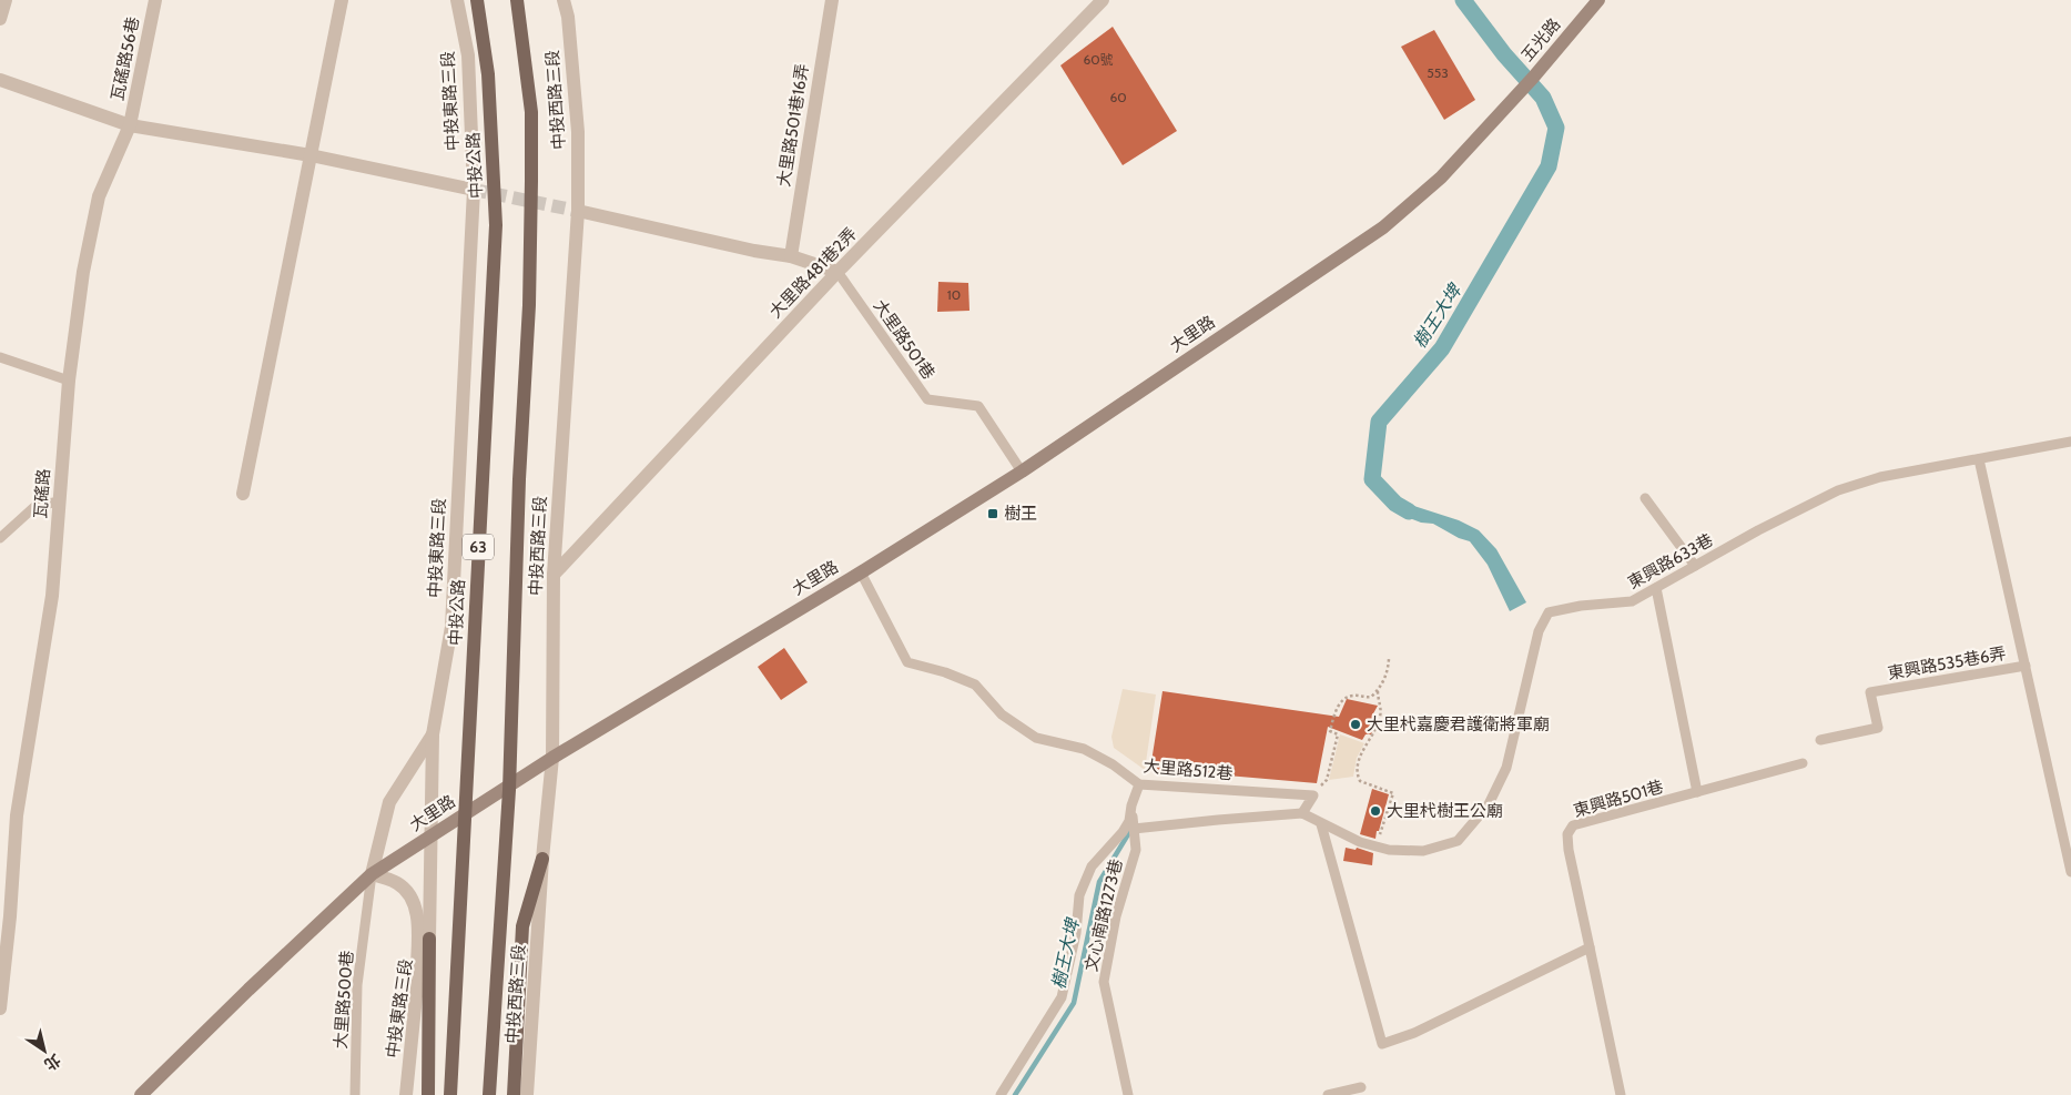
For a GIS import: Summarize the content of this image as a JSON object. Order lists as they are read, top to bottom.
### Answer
{
  "streets": {
    "main road": ["中投公路", "63"],
    "street": [
      "五光路",
      "瓦磘路56巷",
      "中投西路三段",
      "中投東路三段",
      "大里路501巷16弄",
      "大里路481巷2弄",
      "大里路",
      "瓦磘路"
    ],
    "lane": [
      "大里路501巷",
      "東興路633巷",
      "東興路535巷6弄",
      "大里路512巷",
      "東興路501巷",
      "文心南路1273巷",
      "大里路500巷"
    ]
  },
  "crossings": [
    ["五光路", "大里路"],
    ["瓦磘路56巷", "瓦磘路"],
    ["中投西路三段", "大里路481巷2弄"],
    ["中投西路三段", "大里路"],
    ["中投東路三段", "大里路"],
    ["大里路481巷2弄", "大里路501巷"],
    ["大里路", "大里路501巷"],
    ["大里路", "大里路512巷"],
    ["大里路", "大里路500巷"],
    ["東興路633巷", "東興路535巷6弄"]
  ],
  "water": ["樹王大埤"],
  "places": {
    "transit": ["樹王"],
    "other": ["大里杙嘉慶君護衛將軍廟", "大里杙樹王公廟"]
  },
  "house_numbers": [
    "60號",
    "553",
    "60",
    "10"
  ],
  "north": "bottom right"
}
